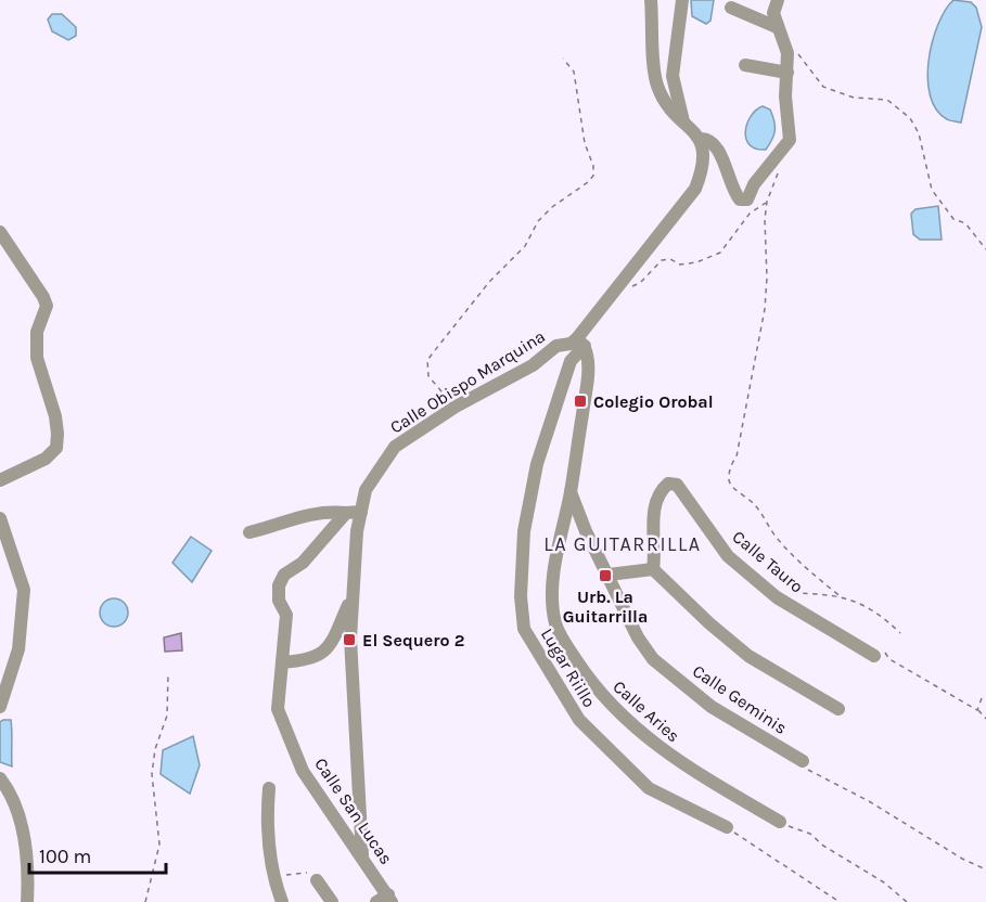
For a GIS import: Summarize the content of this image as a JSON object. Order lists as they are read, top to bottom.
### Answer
{
  "streets": {
    "street": [
      "Calle Obispo Marquina",
      "Calle Tauro",
      "Lugar Riillo",
      "Calle Geminis",
      "Calle Aries",
      "Calle San Lucas"
    ]
  },
  "crossings": [
    ["Calle Obispo Marquina", "Lugar Riillo"],
    ["Calle Obispo Marquina", "Calle Aries"],
    ["Calle Obispo Marquina", "Calle San Lucas"],
    ["Lugar Riillo", "Calle Aries"],
    ["Calle Geminis", "Calle Aries"]
  ],
  "districts": ["LA GUITARRILLA"],
  "places": {
    "transit": ["Colegio Orobal", "Urb. La Guitarrilla", "El Sequero 2"]
  },
  "scale_bar": "100 m"
}
